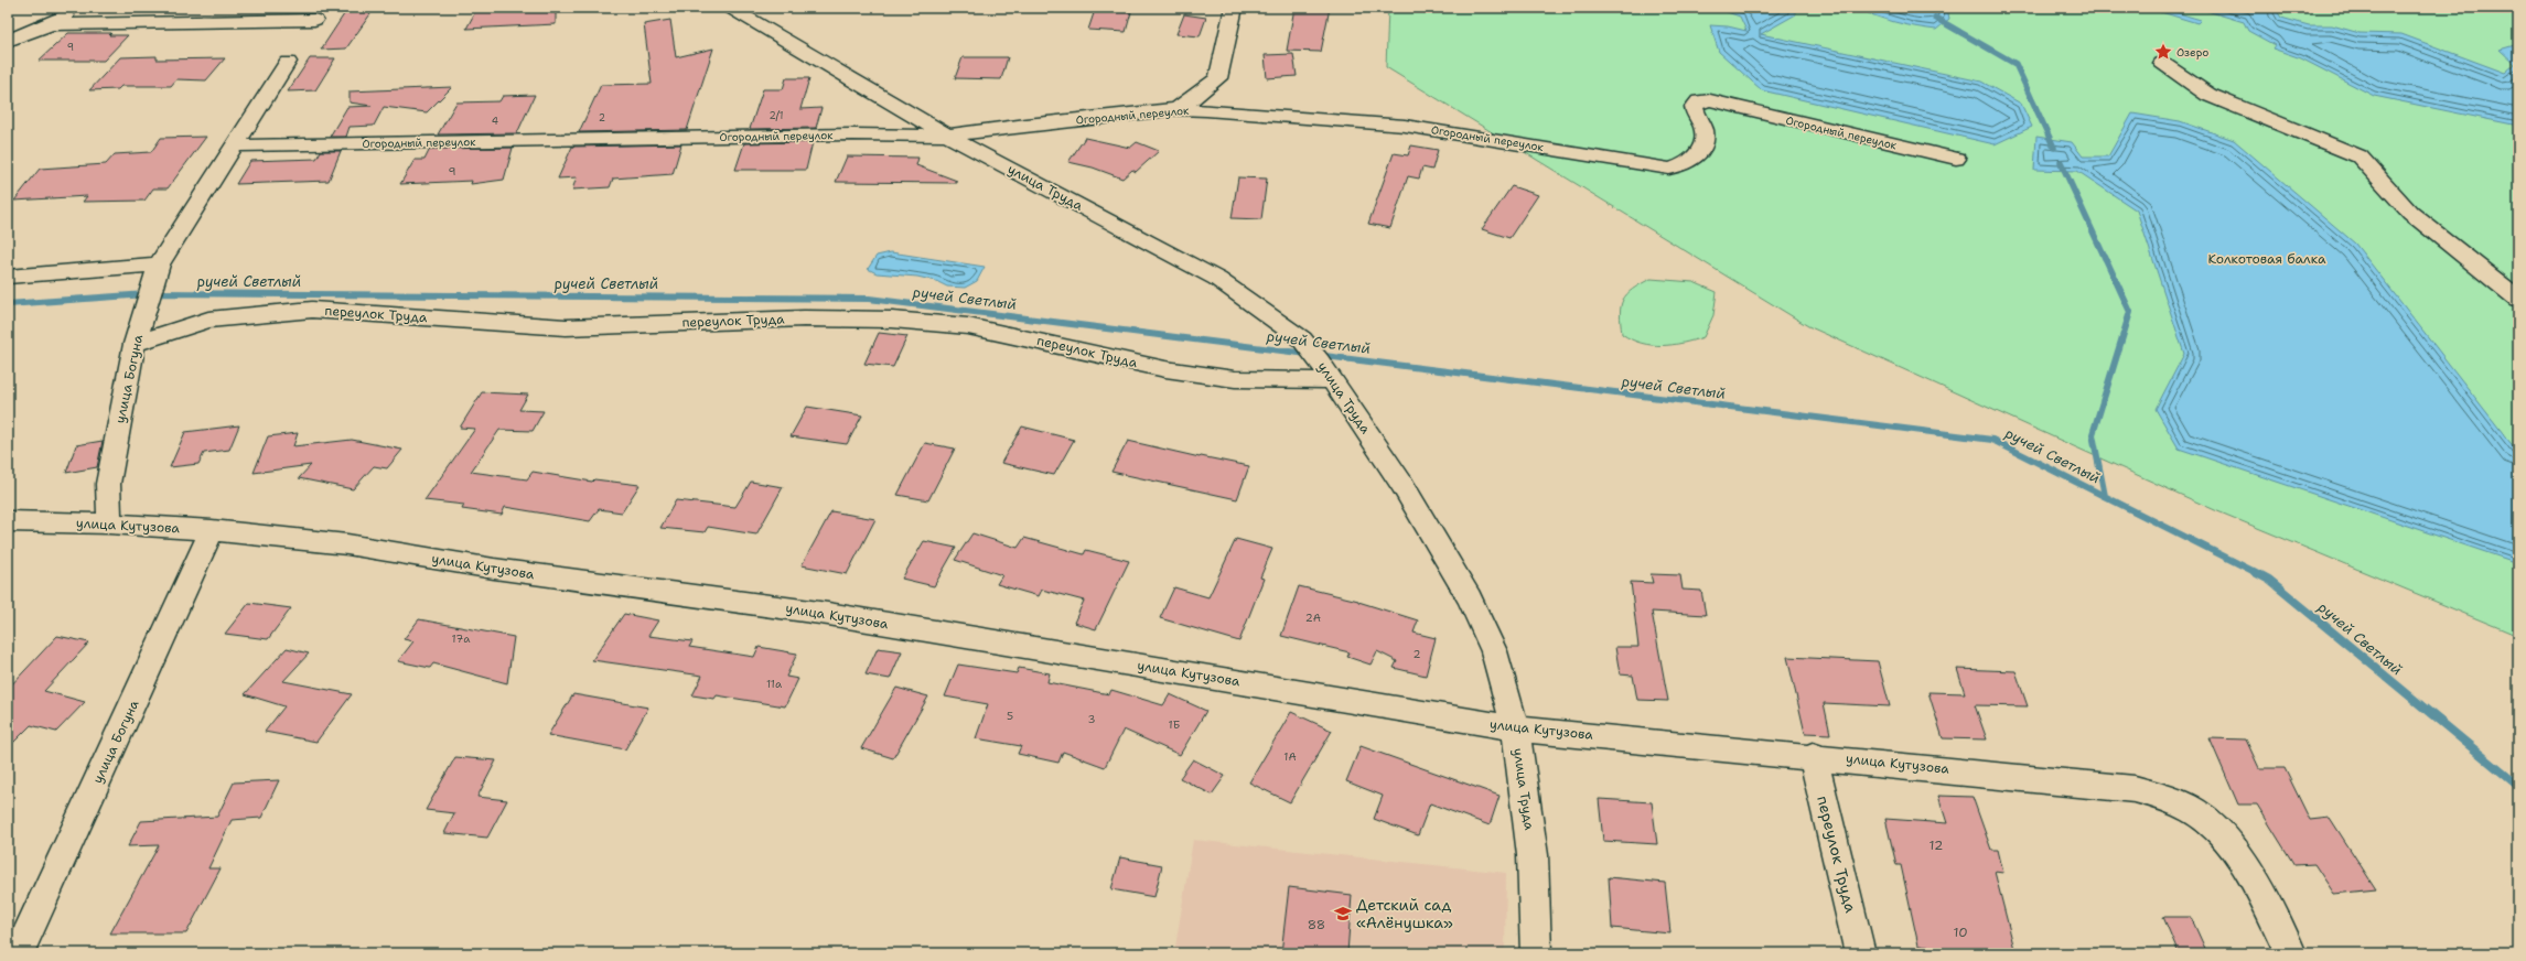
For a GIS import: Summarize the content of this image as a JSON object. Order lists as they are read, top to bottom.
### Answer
{
  "streets": {
    "street": [
      "Огородный переулок",
      "улица Труда",
      "переулок Труда",
      "улица Богуна",
      "улица Кутузова"
    ]
  },
  "crossings": [
    ["Огородный переулок", "улица Труда"],
    ["Огородный переулок", "улица Богуна"],
    ["улица Труда", "переулок Труда"],
    ["улица Труда", "улица Кутузова"],
    ["переулок Труда", "улица Богуна"],
    ["переулок Труда", "улица Кутузова"],
    ["улица Богуна", "улица Кутузова"]
  ],
  "water": ["ручей Светлый"],
  "parks": ["Колкотовая балка"],
  "places": {
    "place": ["Озеро"],
    "school or university": ["Детский сад «Алёнушка»"]
  },
  "house_numbers": [
    "9",
    "2/1",
    "2",
    "4",
    "9",
    "2А",
    "17а",
    "2",
    "11а",
    "5",
    "3",
    "1Б",
    "1А",
    "12",
    "88",
    "10"
  ]
}
